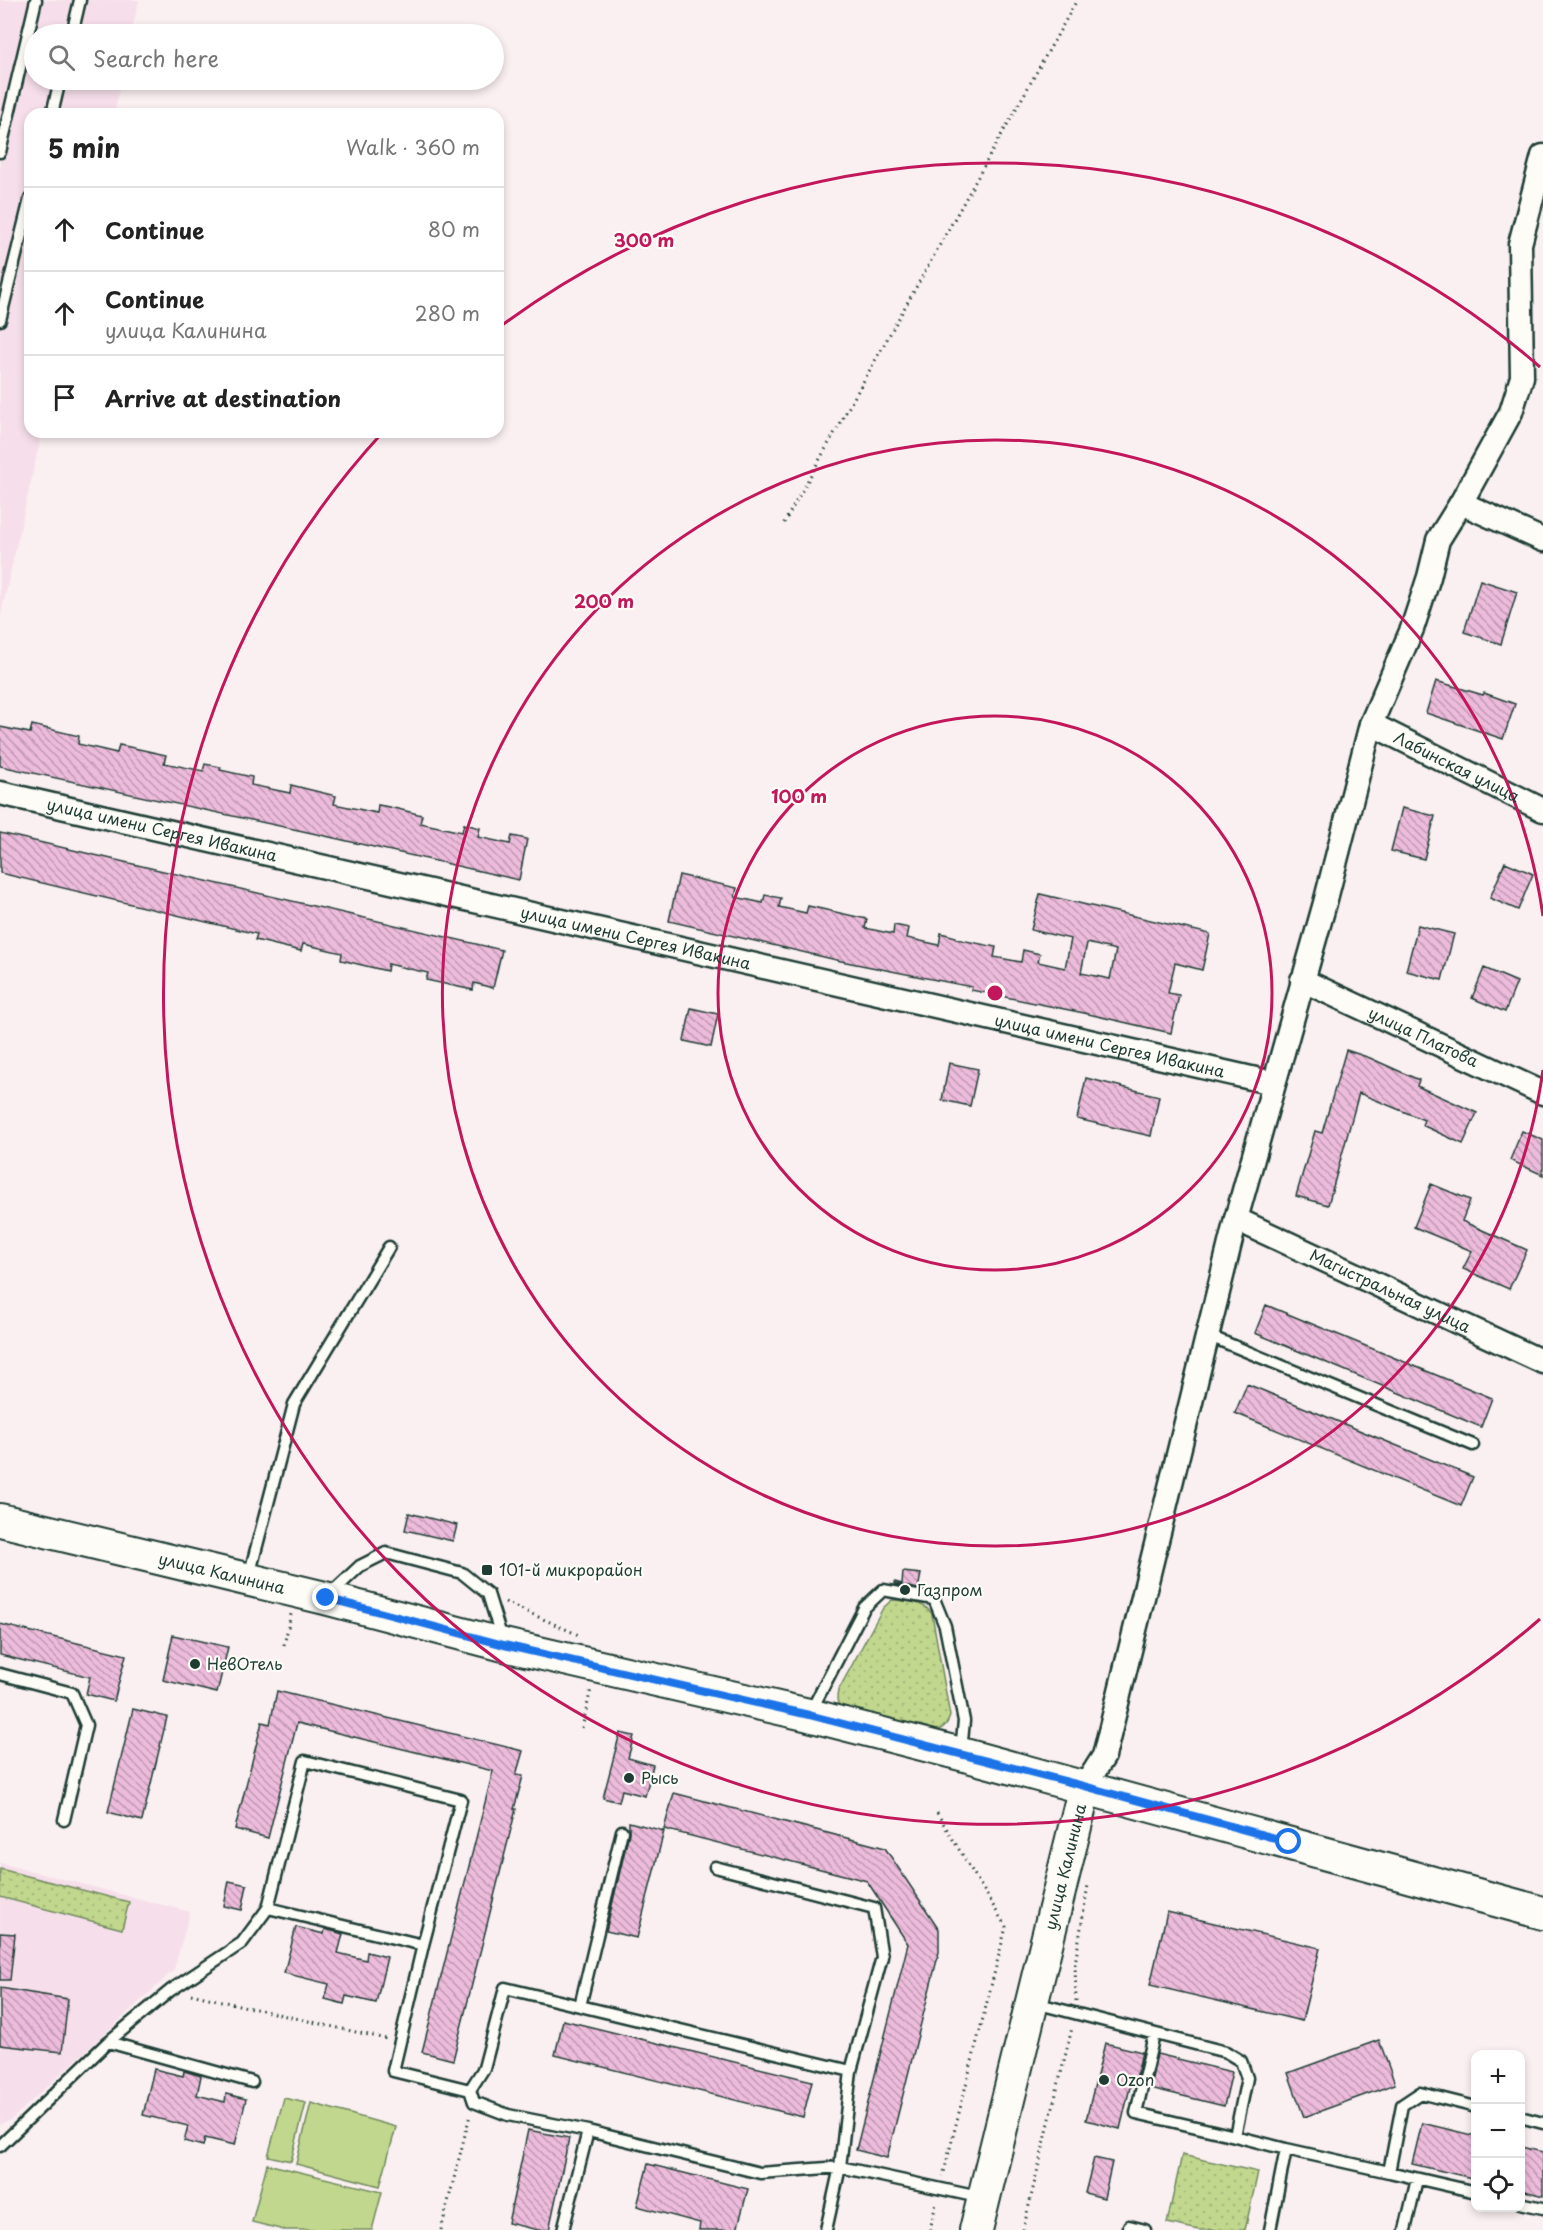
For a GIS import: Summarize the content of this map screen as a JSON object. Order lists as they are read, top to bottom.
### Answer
{
  "streets": {
    "main road": ["улица Калинина"],
    "street": [
      "Лабинская улица",
      "улица имени Сергея Ивакина",
      "улица Платова",
      "Магистральная улица"
    ]
  },
  "places": {
    "transit": ["101-й микрорайон"],
    "other": [
      "Газпром",
      "НевОтель",
      "Рысь",
      "Ozon"
    ]
  },
  "page": {
    "search": "Search here",
    "heading": ["5 min", "Walk · 360 m"],
    "list": [
      ["Continue", "80 m"],
      ["Continue", "улица Калинина", "280 m"],
      "Arrive at destination"
    ],
    "map_buttons": ["+", "−"]
  },
  "rings": ["300 m", "200 m", "100 m"]
}
